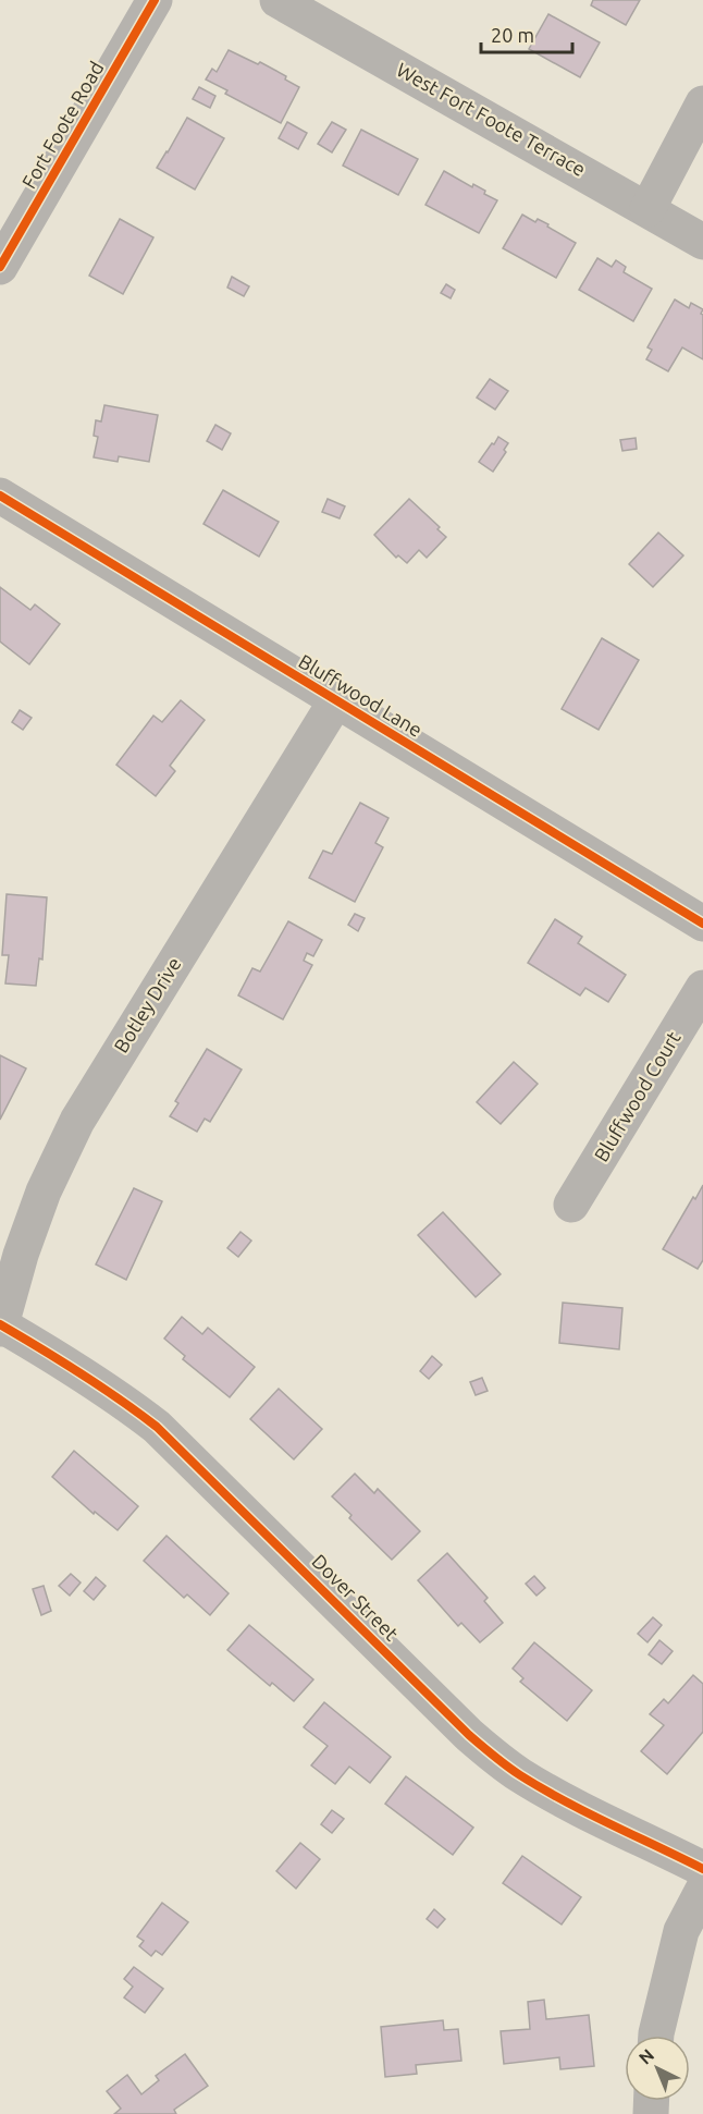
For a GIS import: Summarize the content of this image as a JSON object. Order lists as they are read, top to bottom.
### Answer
{
  "streets": {
    "street": [
      "West Fort Foote Terrace",
      "Fort Foote Road",
      "Bluffwood Lane",
      "Botley Drive",
      "Bluffwood Court",
      "Dover Street"
    ]
  },
  "crossings": [
    ["Bluffwood Lane", "Botley Drive"],
    ["Botley Drive", "Dover Street"]
  ],
  "scale_bar": "20 m",
  "north": "top left"
}
